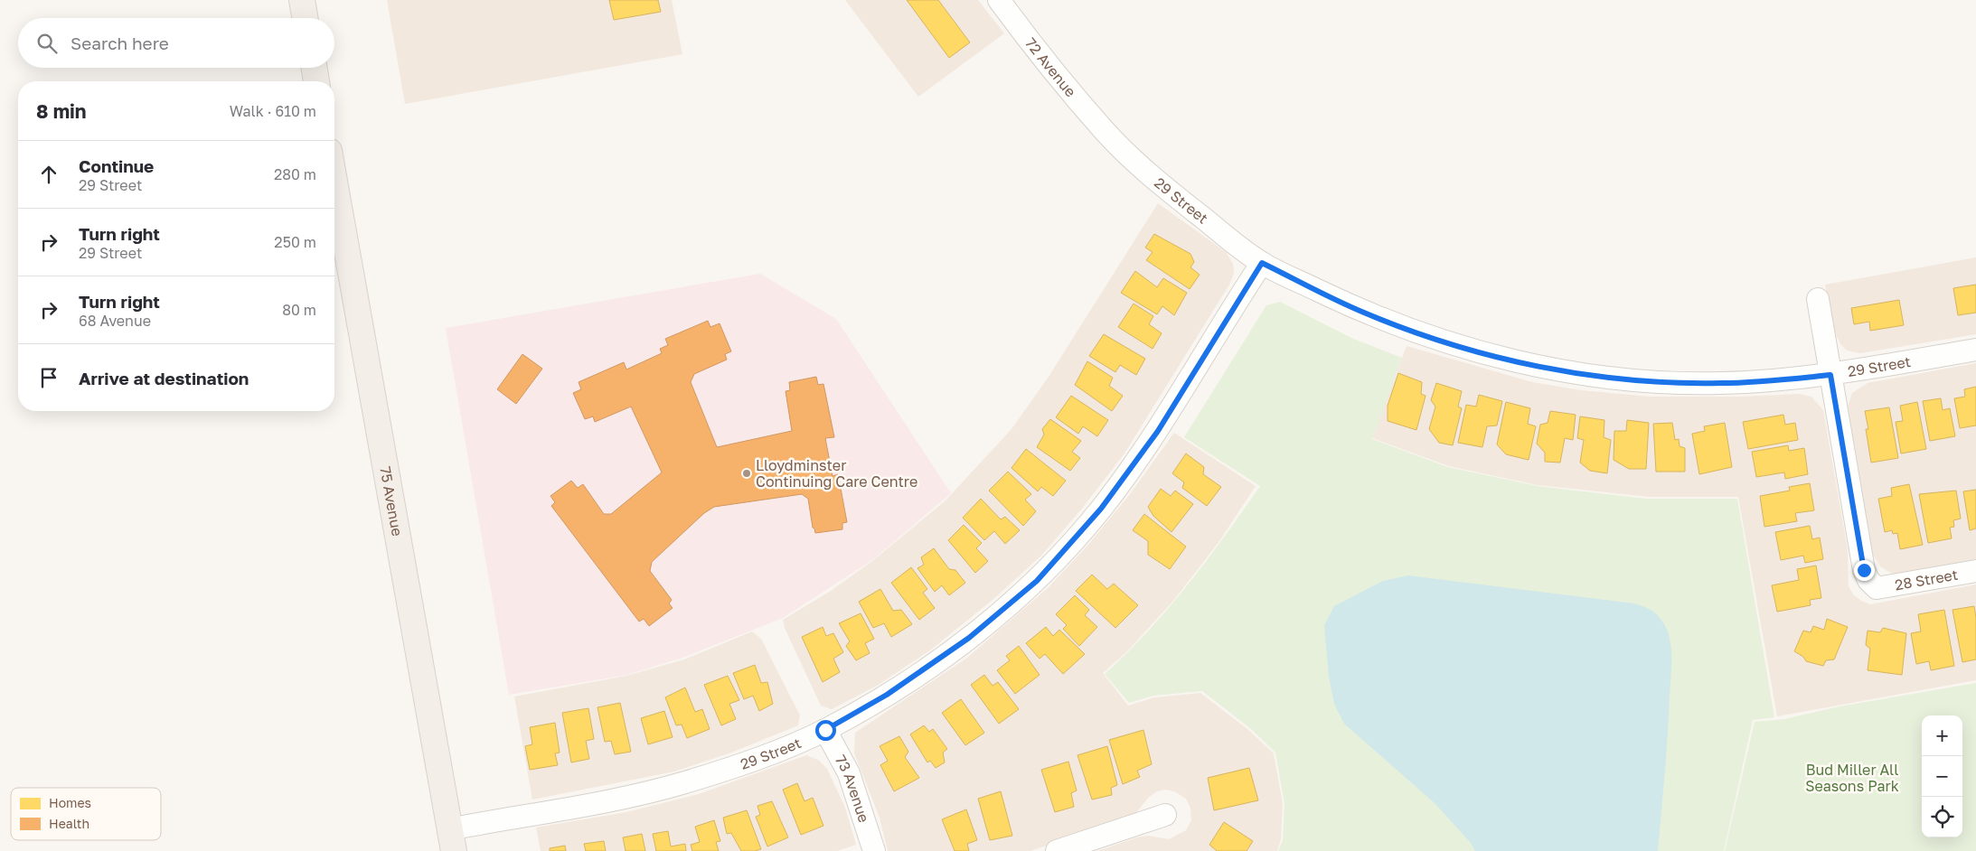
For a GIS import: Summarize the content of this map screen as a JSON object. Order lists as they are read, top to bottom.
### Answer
{
  "streets": {
    "main road": ["75 Avenue"],
    "street": [
      "72 Avenue",
      "29 Street",
      "28 Street",
      "73 Avenue"
    ]
  },
  "crossings": [
    ["72 Avenue", "29 Street"],
    ["29 Street", "75 Avenue"],
    ["29 Street", "28 Street"],
    ["29 Street", "73 Avenue"]
  ],
  "parks": ["Bud Miller All Seasons Park"],
  "places": ["Lloydminster Continuing Care Centre"],
  "legend": ["Homes", "Health"],
  "page": {
    "search": "Search here",
    "heading": ["8 min", "Walk · 610 m"],
    "list": [
      ["Continue", "29 Street", "280 m"],
      ["Turn right", "29 Street", "250 m"],
      ["Turn right", "68 Avenue", "80 m"],
      "Arrive at destination"
    ],
    "map_buttons": ["+", "−"]
  }
}
